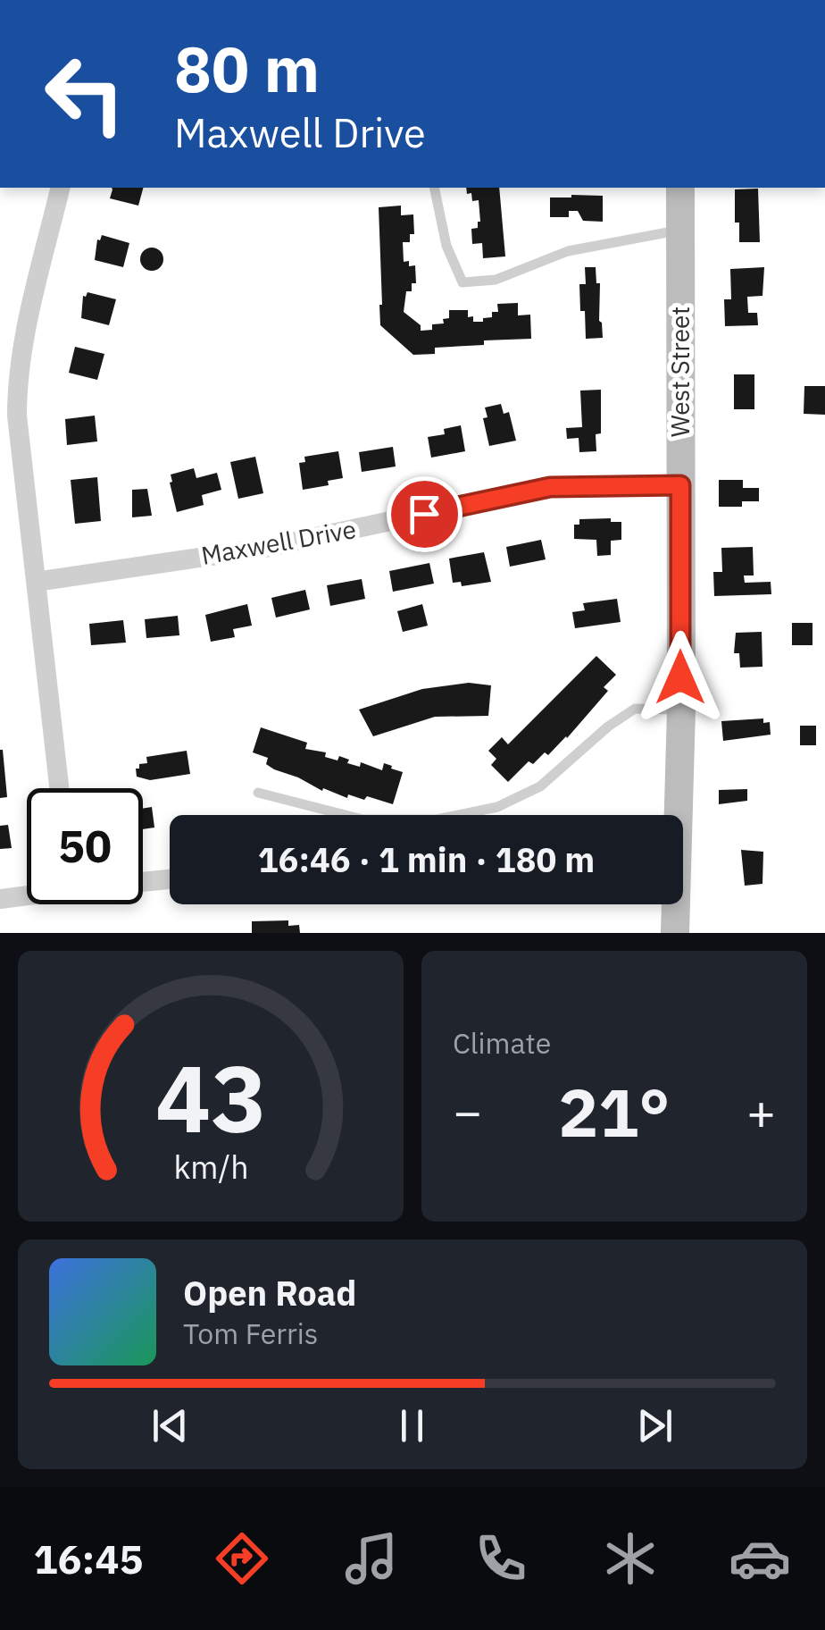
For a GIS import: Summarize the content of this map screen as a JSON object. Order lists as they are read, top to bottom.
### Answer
{
  "streets": {
    "main road": ["West Street"],
    "street": ["Maxwell Drive"]
  },
  "crossings": [
    ["West Street", "Maxwell Drive"]
  ],
  "page": {
    "turn": ["80 m", "Maxwell Drive"],
    "limit": "50",
    "trip": "16:46 · 1 min · 180 m",
    "tile": "Climate",
    "heat": ["−", "21°", "+"],
    "song": ["Open Road", "Tom Ferris"],
    "tabs": "16:45",
    "gauge": ["43", "km/h"]
  }
}
